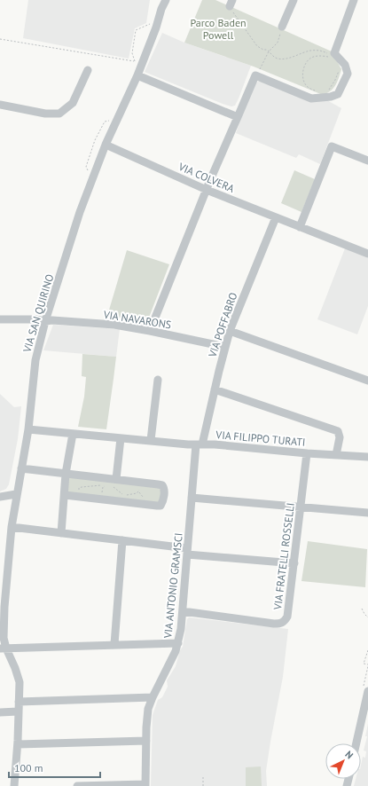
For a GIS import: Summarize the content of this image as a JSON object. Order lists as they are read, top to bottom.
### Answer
{
  "streets": {
    "street": [
      "VIA COLVERA",
      "VIA SAN QUIRINO",
      "VIA NAVARONS",
      "VIA POFFABRO",
      "VIA FILIPPO TURATI",
      "VIA FRATELLI ROSSELLI",
      "VIA ANTONIO GRAMSCI"
    ]
  },
  "crossings": [
    ["VIA COLVERA", "VIA SAN QUIRINO"],
    ["VIA COLVERA", "VIA POFFABRO"],
    ["VIA SAN QUIRINO", "VIA NAVARONS"],
    ["VIA SAN QUIRINO", "VIA FILIPPO TURATI"],
    ["VIA NAVARONS", "VIA POFFABRO"],
    ["VIA POFFABRO", "VIA FILIPPO TURATI"],
    ["VIA POFFABRO", "VIA ANTONIO GRAMSCI"],
    ["VIA FILIPPO TURATI", "VIA FRATELLI ROSSELLI"],
    ["VIA FILIPPO TURATI", "VIA ANTONIO GRAMSCI"],
    ["VIA FRATELLI ROSSELLI", "VIA ANTONIO GRAMSCI"]
  ],
  "parks": ["Parco Baden Powell"],
  "scale_bar": "100 m",
  "north": "top right"
}
